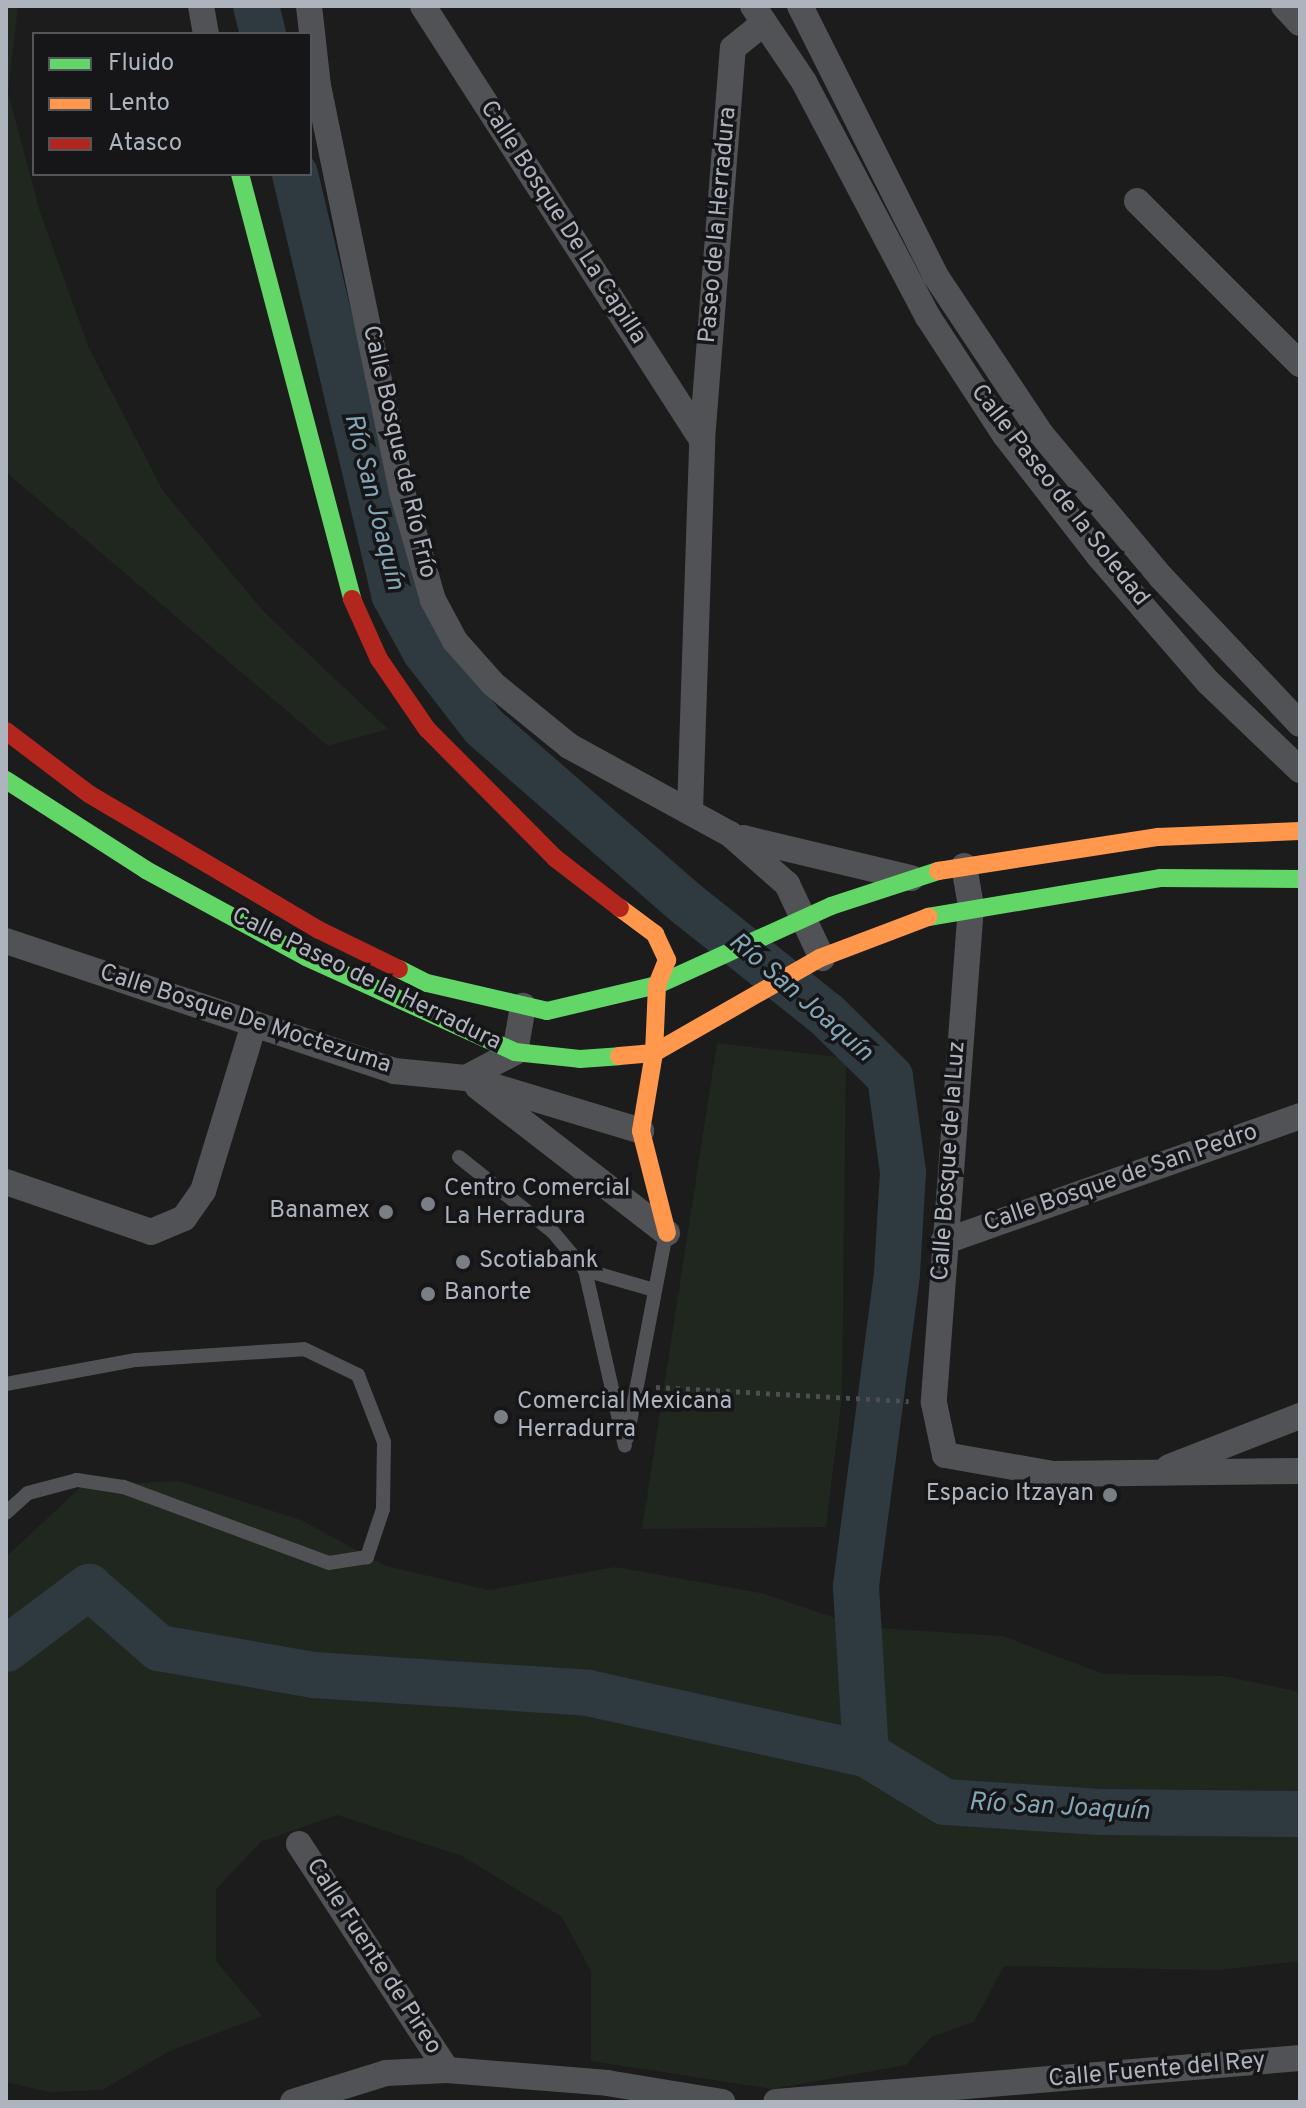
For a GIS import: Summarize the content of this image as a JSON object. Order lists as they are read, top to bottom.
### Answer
{
  "streets": {
    "main road": ["Calle Paseo de la Herradura"],
    "street": [
      "Calle Bosque De La Capilla",
      "Paseo de la Herradura",
      "Calle Bosque de Río Frío",
      "Calle Paseo de la Soledad",
      "Calle Bosque De Moctezuma",
      "Calle Bosque de la Luz",
      "Calle Bosque de San Pedro",
      "Calle Fuente de Pireo",
      "Calle Fuente del Rey"
    ]
  },
  "crossings": [
    ["Calle Bosque De La Capilla", "Paseo de la Herradura"],
    ["Paseo de la Herradura", "Calle Paseo de la Soledad"],
    ["Calle Bosque de Río Frío", "Calle Paseo de la Herradura"],
    ["Calle Paseo de la Herradura", "Calle Bosque de la Luz"],
    ["Calle Bosque de la Luz", "Calle Bosque de San Pedro"]
  ],
  "water": ["Río San Joaquín"],
  "places": [
    "Centro Comercial La Herradura",
    "Banamex",
    "Scotiabank",
    "Banorte",
    "Comercial Mexicana Herradurra",
    "Espacio Itzayan"
  ],
  "legend": ["Fluido", "Lento", "Atasco"]
}
